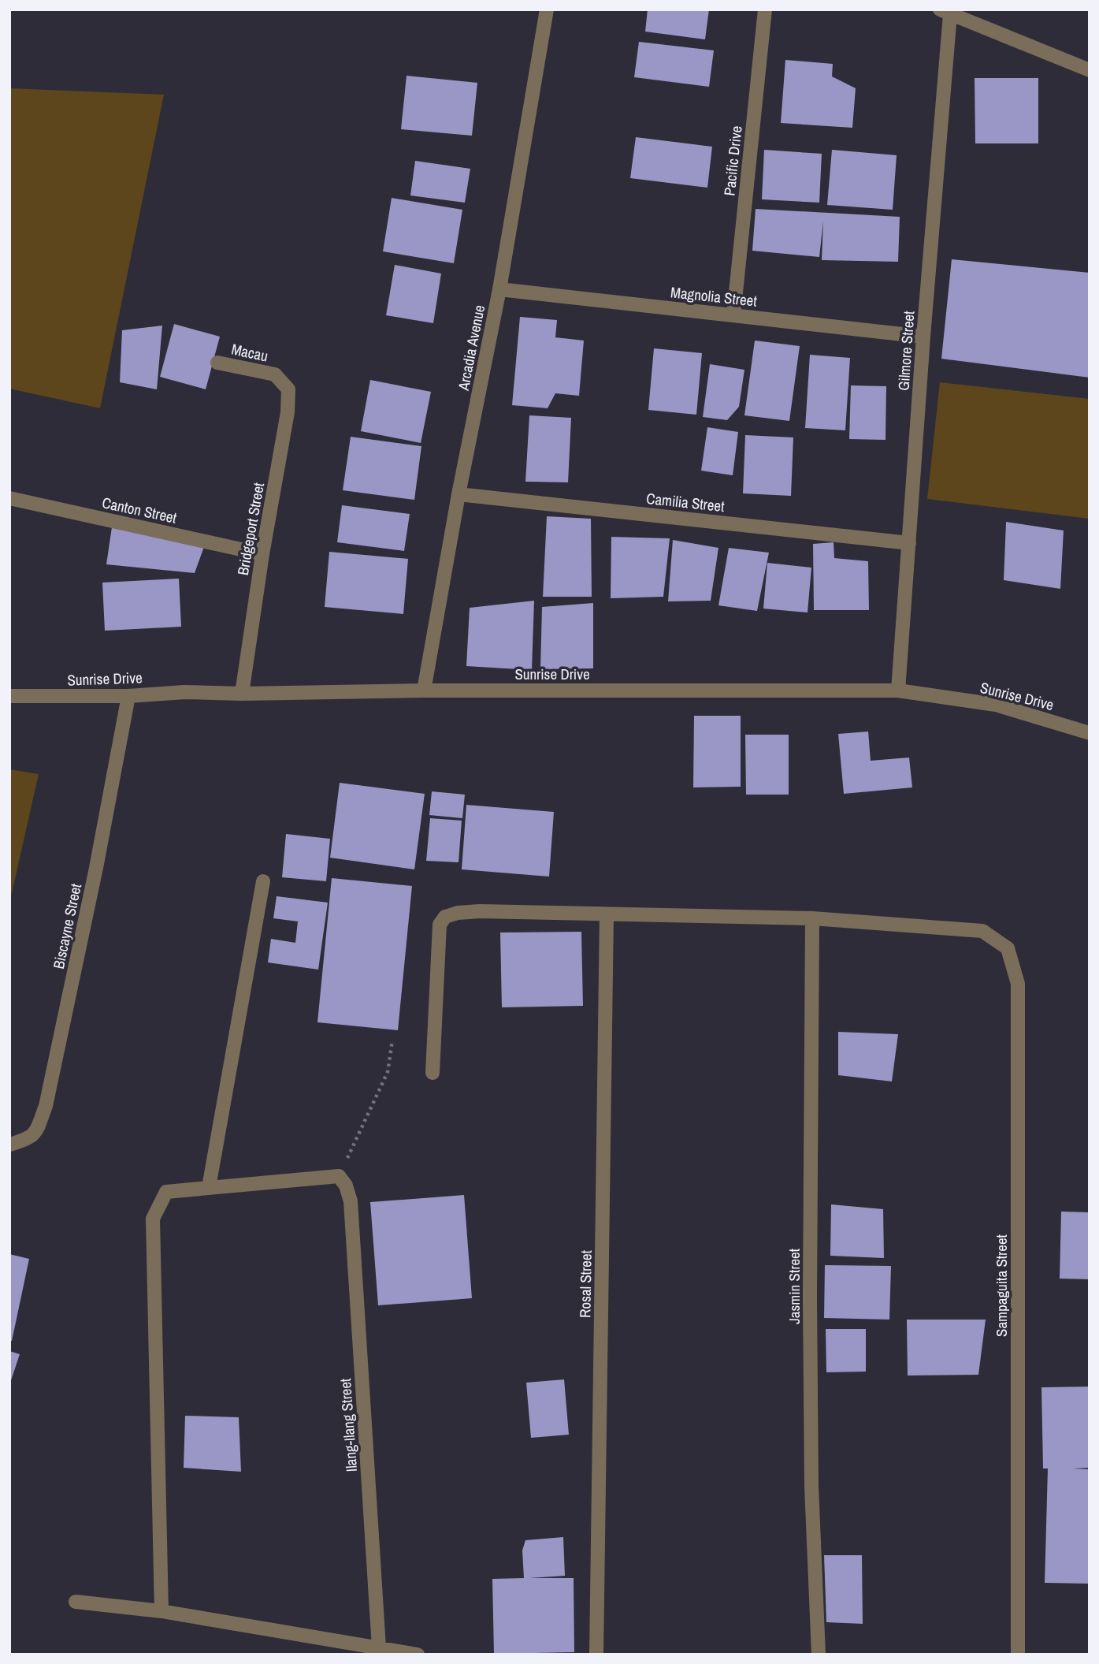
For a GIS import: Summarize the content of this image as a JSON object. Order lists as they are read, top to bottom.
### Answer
{
  "streets": {
    "street": [
      "Pacific Drive",
      "Magnolia Street",
      "Arcadia Avenue",
      "Gilmore Street",
      "Macau",
      "Camilia Street",
      "Canton Street",
      "Bridgeport Street",
      "Sunrise Drive",
      "Biscayne Street",
      "Rosal Street",
      "Sampaguita Street",
      "Jasmin Street",
      "Ilang-Ilang Street"
    ]
  },
  "crossings": [
    ["Pacific Drive", "Magnolia Street"],
    ["Magnolia Street", "Arcadia Avenue"],
    ["Magnolia Street", "Gilmore Street"],
    ["Arcadia Avenue", "Camilia Street"],
    ["Arcadia Avenue", "Sunrise Drive"],
    ["Gilmore Street", "Camilia Street"],
    ["Gilmore Street", "Sunrise Drive"],
    ["Macau", "Bridgeport Street"],
    ["Canton Street", "Bridgeport Street"],
    ["Bridgeport Street", "Sunrise Drive"],
    ["Sunrise Drive", "Biscayne Street"],
    ["Sampaguita Street", "Jasmin Street"]
  ]
}
